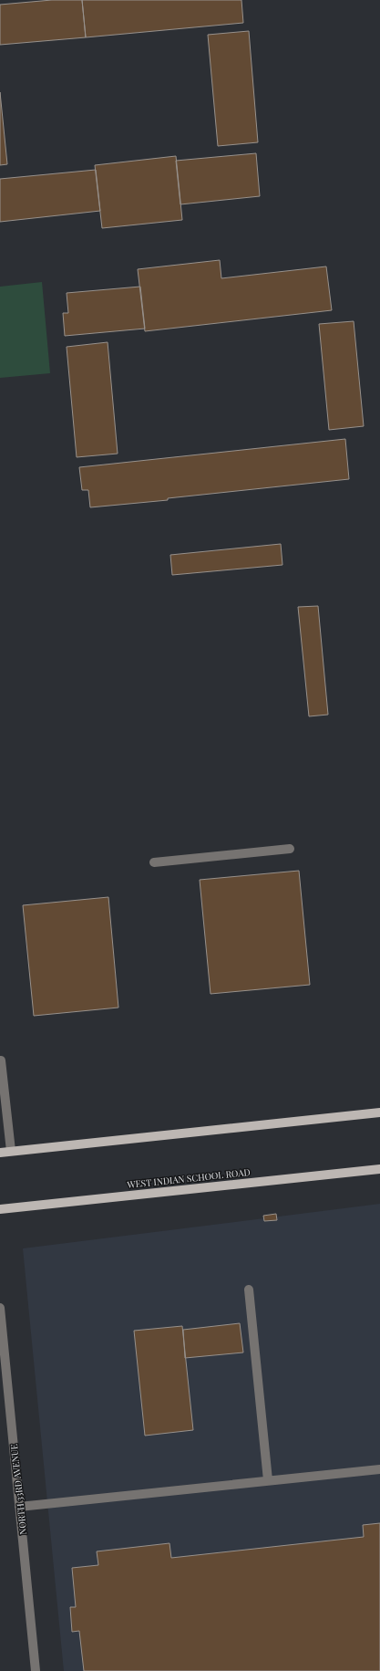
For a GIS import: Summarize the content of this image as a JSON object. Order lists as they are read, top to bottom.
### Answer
{
  "streets": {
    "main road": ["WEST INDIAN SCHOOL ROAD"],
    "street": ["NORTH 33RD AVENUE"]
  }
}
